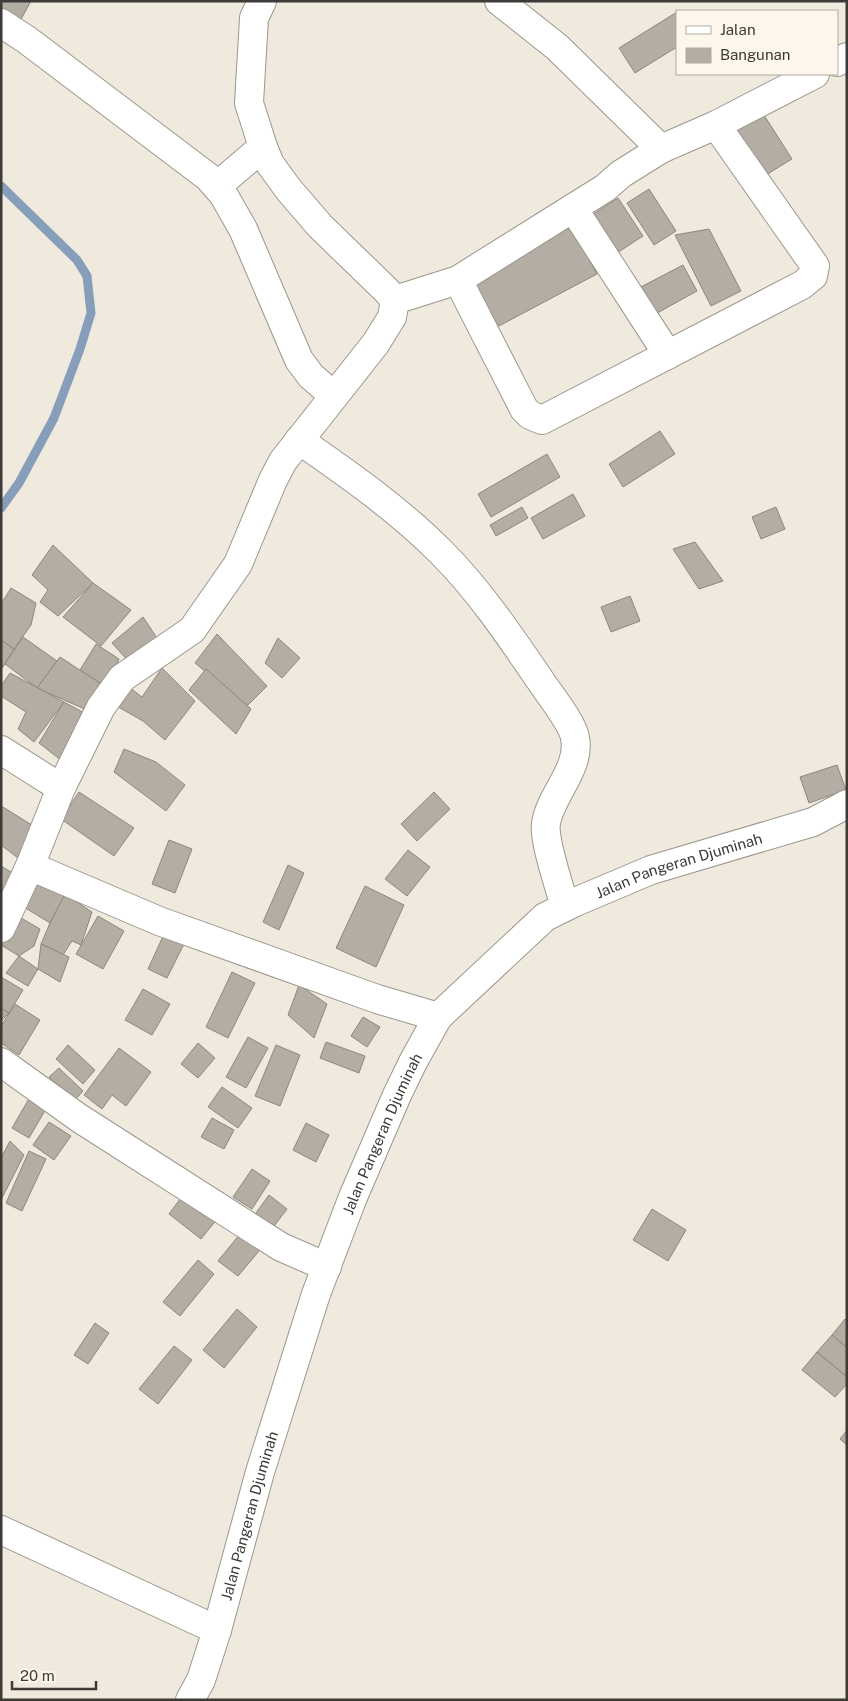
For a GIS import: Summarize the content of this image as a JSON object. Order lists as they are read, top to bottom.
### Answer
{
  "streets": {
    "street": ["Jalan Pangeran Djuminah"]
  },
  "legend": ["Jalan", "Bangunan"],
  "scale_bar": "20 m"
}
